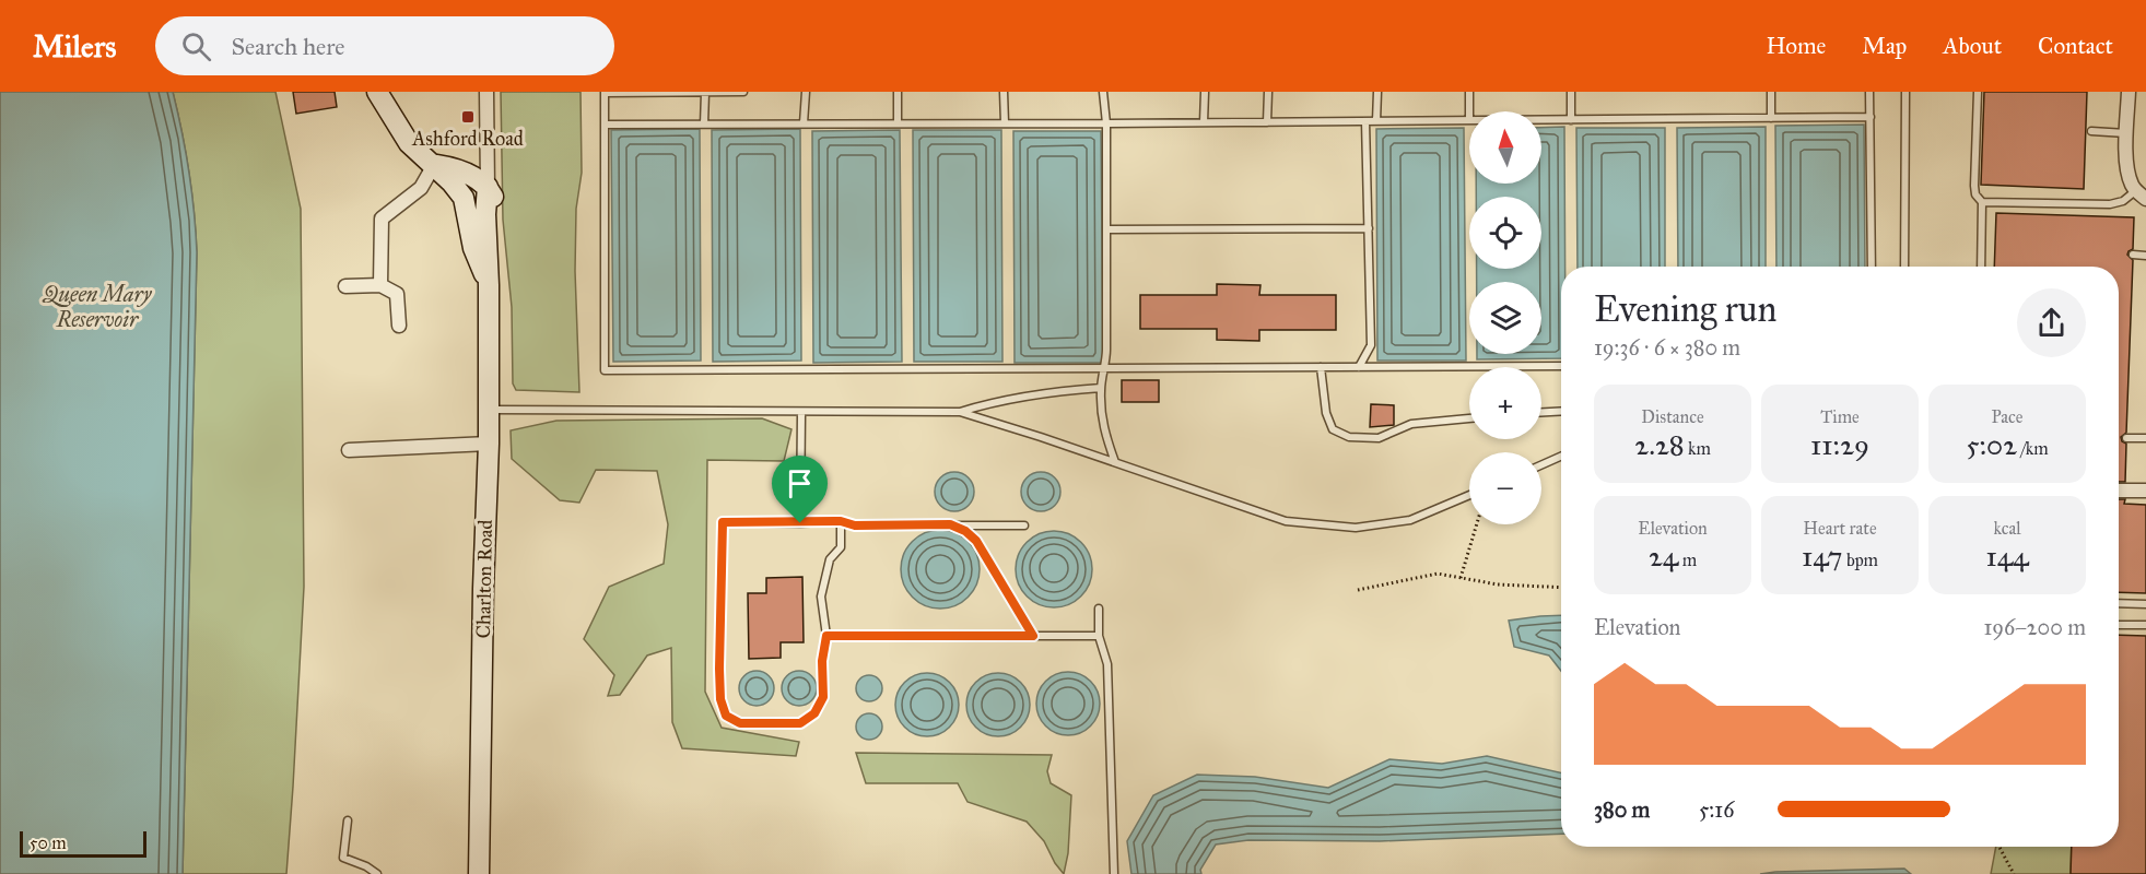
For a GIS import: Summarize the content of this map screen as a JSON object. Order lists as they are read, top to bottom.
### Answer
{
  "streets": {
    "street": ["Charlton Road"]
  },
  "water": ["Queen Mary Reservoir"],
  "places": {
    "transit": ["Ashford Road"]
  },
  "scale_bar": "50 m",
  "north": "top",
  "page": {
    "header": "Milers",
    "search": "Search here",
    "nav": [
      "Home",
      "Map",
      "About",
      "Contact"
    ],
    "map_buttons": ["+", "−"],
    "heading": ["Evening run", "19:36 · 6 × 380 m"],
    "stats": [
      ["Distance", "2.28 km"],
      ["Time", "11:29"],
      ["Pace", "5:02 /km"],
      ["Elevation", "24 m"],
      ["Heart rate", "147 bpm"],
      ["kcal", "144"]
    ],
    "chart": ["Elevation", "196–200 m"],
    "list": [
      {
        "name": "380 m",
        "note": "5:16"
      }
    ],
    "scale": "50 m"
  }
}
